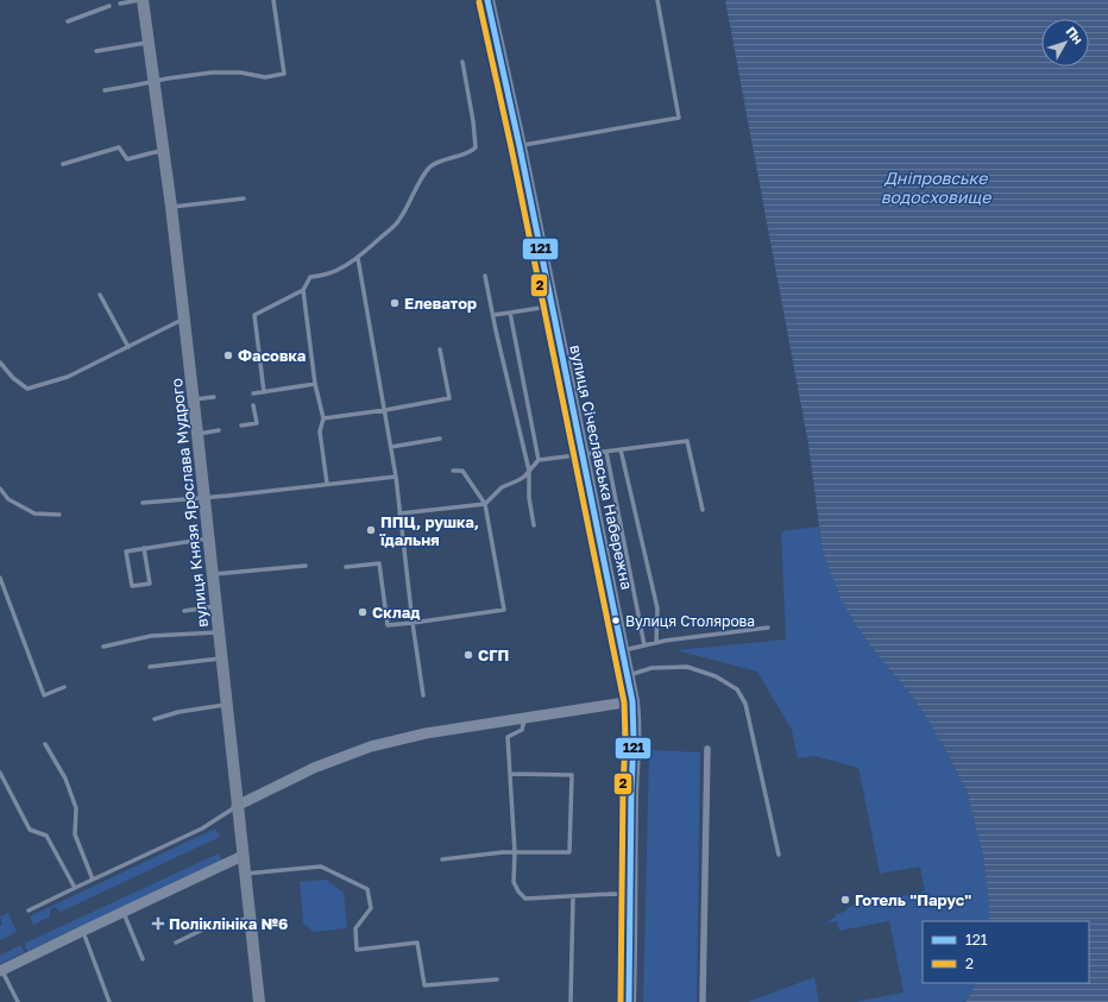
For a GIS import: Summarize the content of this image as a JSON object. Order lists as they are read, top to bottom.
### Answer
{
  "streets": {
    "main road": ["вулиця Січеславська Набережна", "вулиця Князя Ярослава Мудрого"]
  },
  "water": ["Дніпровське водосховище"],
  "places": {
    "other": [
      "Елеватор",
      "Фасовка",
      "ППЦ, рушка, їдальня",
      "Склад",
      "Вулиця Столярова",
      "СГП",
      "Готель \"Парус\""
    ],
    "health": ["Поліклініка №6"]
  },
  "lines": ["transit line 121", "transit line 2"],
  "legend": ["121", "2"],
  "north": "top right"
}
